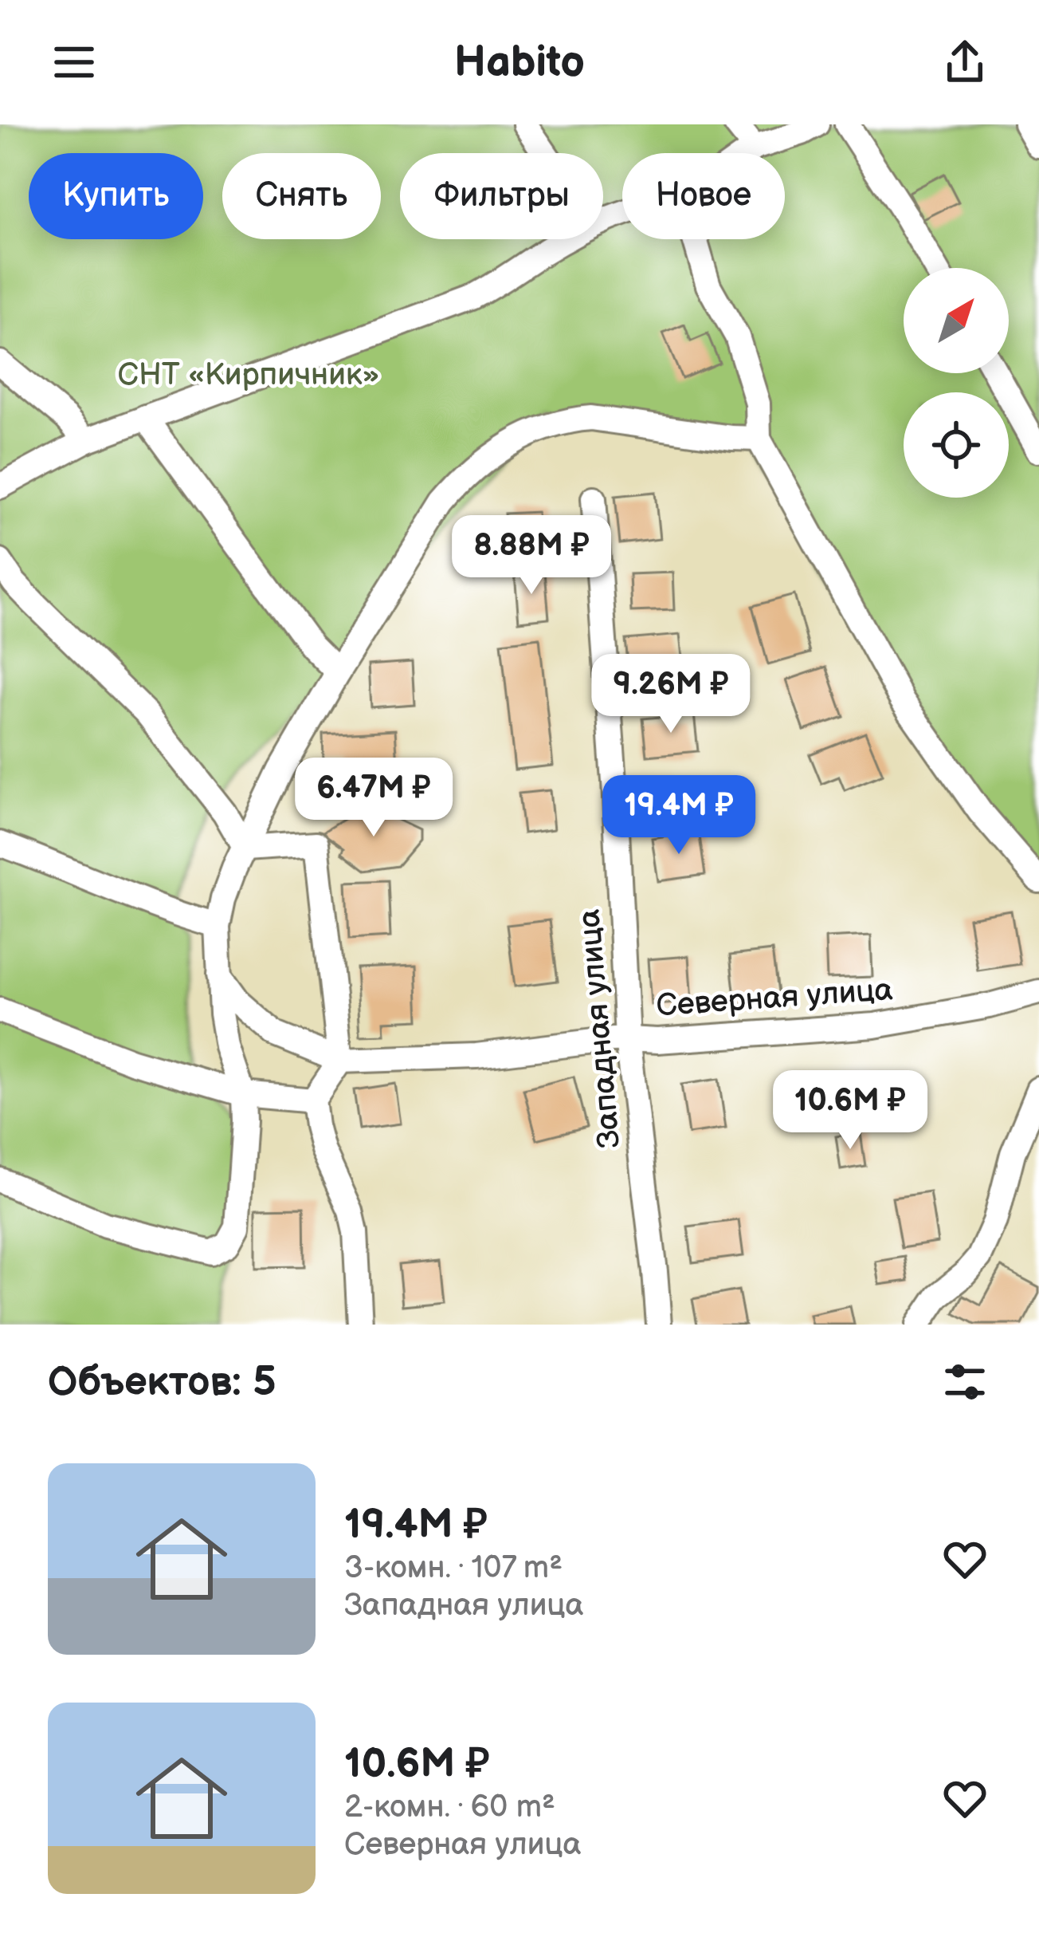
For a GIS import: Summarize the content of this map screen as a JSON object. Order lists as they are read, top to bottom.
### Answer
{
  "streets": {
    "street": ["Северная улица", "Западная улица"]
  },
  "crossings": [
    ["Северная улица", "Западная улица"]
  ],
  "parks": ["СНТ «Кирпичник»"],
  "north": "top right",
  "page": {
    "header": "Habito",
    "chip": [
      "Купить",
      "Снять",
      "Фильтры",
      "Новое"
    ],
    "price": [
      "8.88M ₽",
      "9.26M ₽",
      "6.47M ₽",
      "19.4M ₽",
      "10.6M ₽"
    ],
    "heading": "Объектов: 5",
    "list": [
      {
        "name": "19.4M ₽",
        "note": "3-комн. · 107 m² · Западная улица"
      },
      {
        "name": "10.6M ₽",
        "note": "2-комн. · 60 m² · Северная улица"
      }
    ]
  }
}
